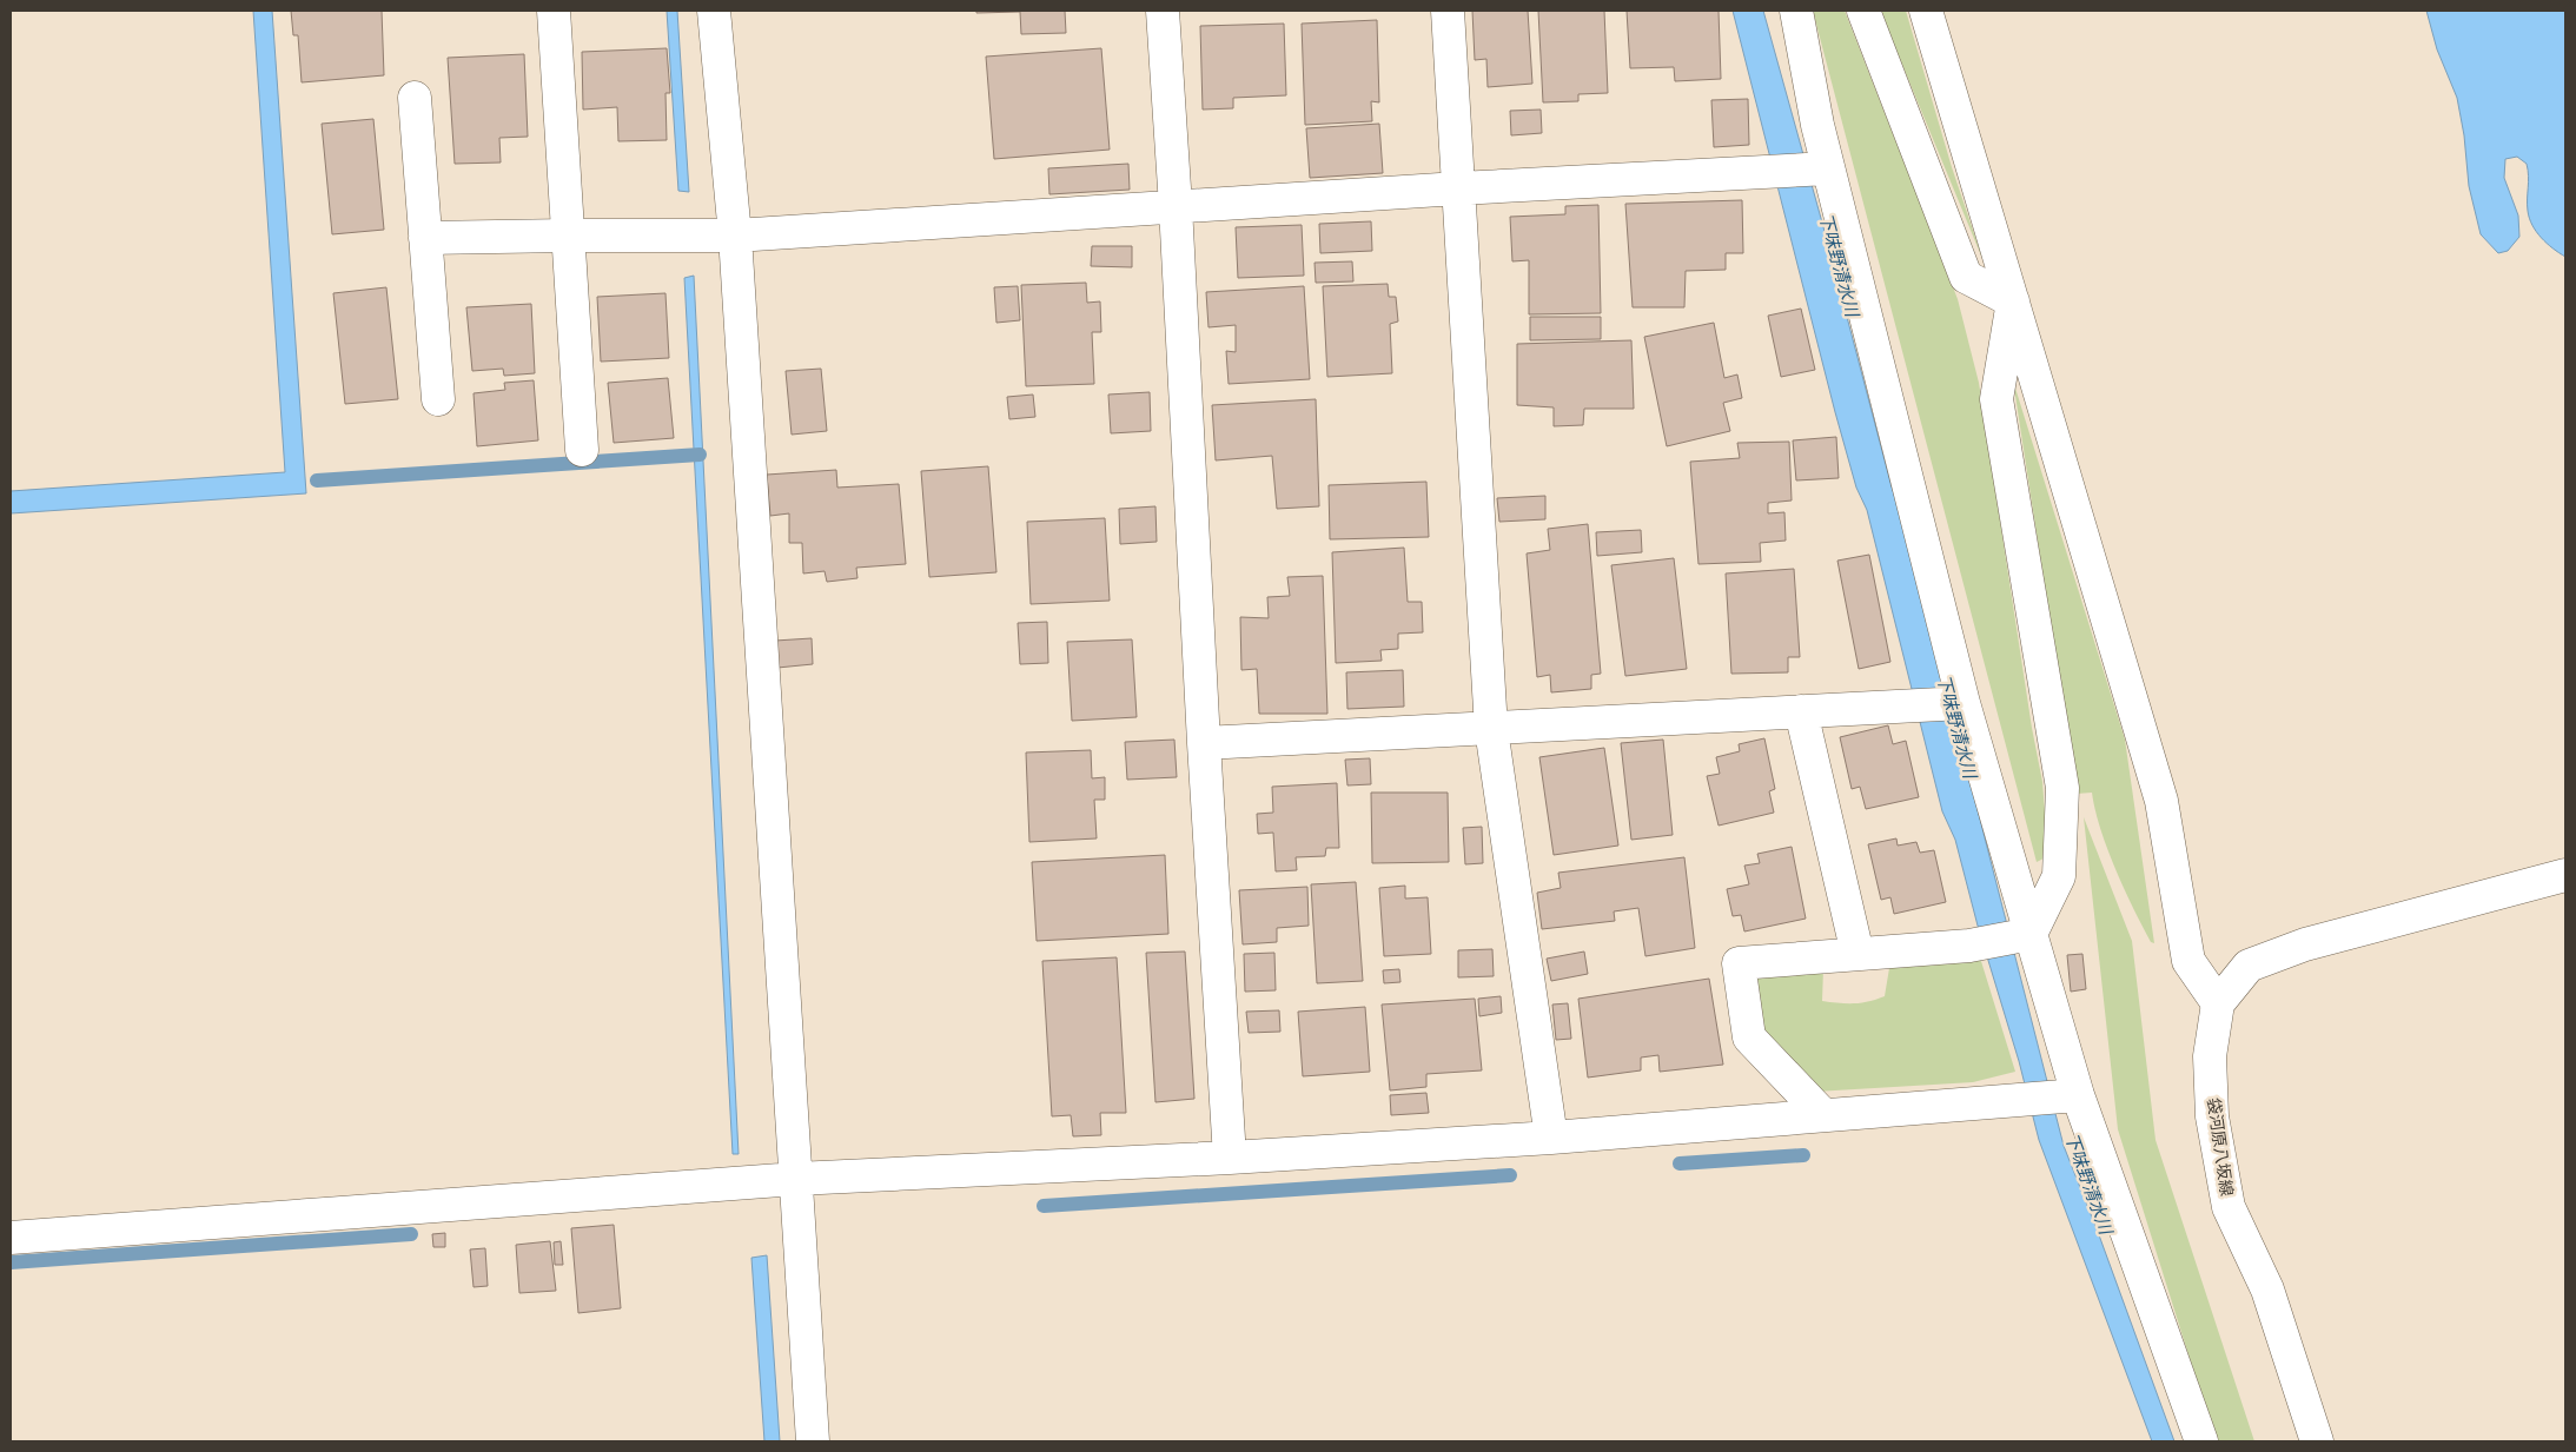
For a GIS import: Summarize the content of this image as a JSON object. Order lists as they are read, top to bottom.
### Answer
{
  "streets": {
    "street": ["袋河原八坂線"]
  },
  "water": ["下味野清水川"]
}
